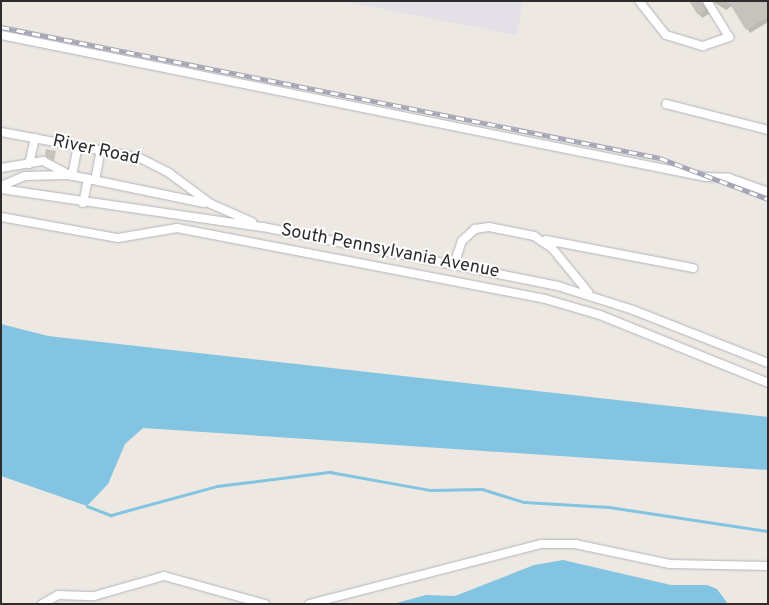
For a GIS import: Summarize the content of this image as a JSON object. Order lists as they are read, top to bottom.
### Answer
{
  "streets": {
    "street": ["River Road", "South Pennsylvania Avenue"]
  },
  "crossings": [
    ["River Road", "South Pennsylvania Avenue"]
  ]
}
